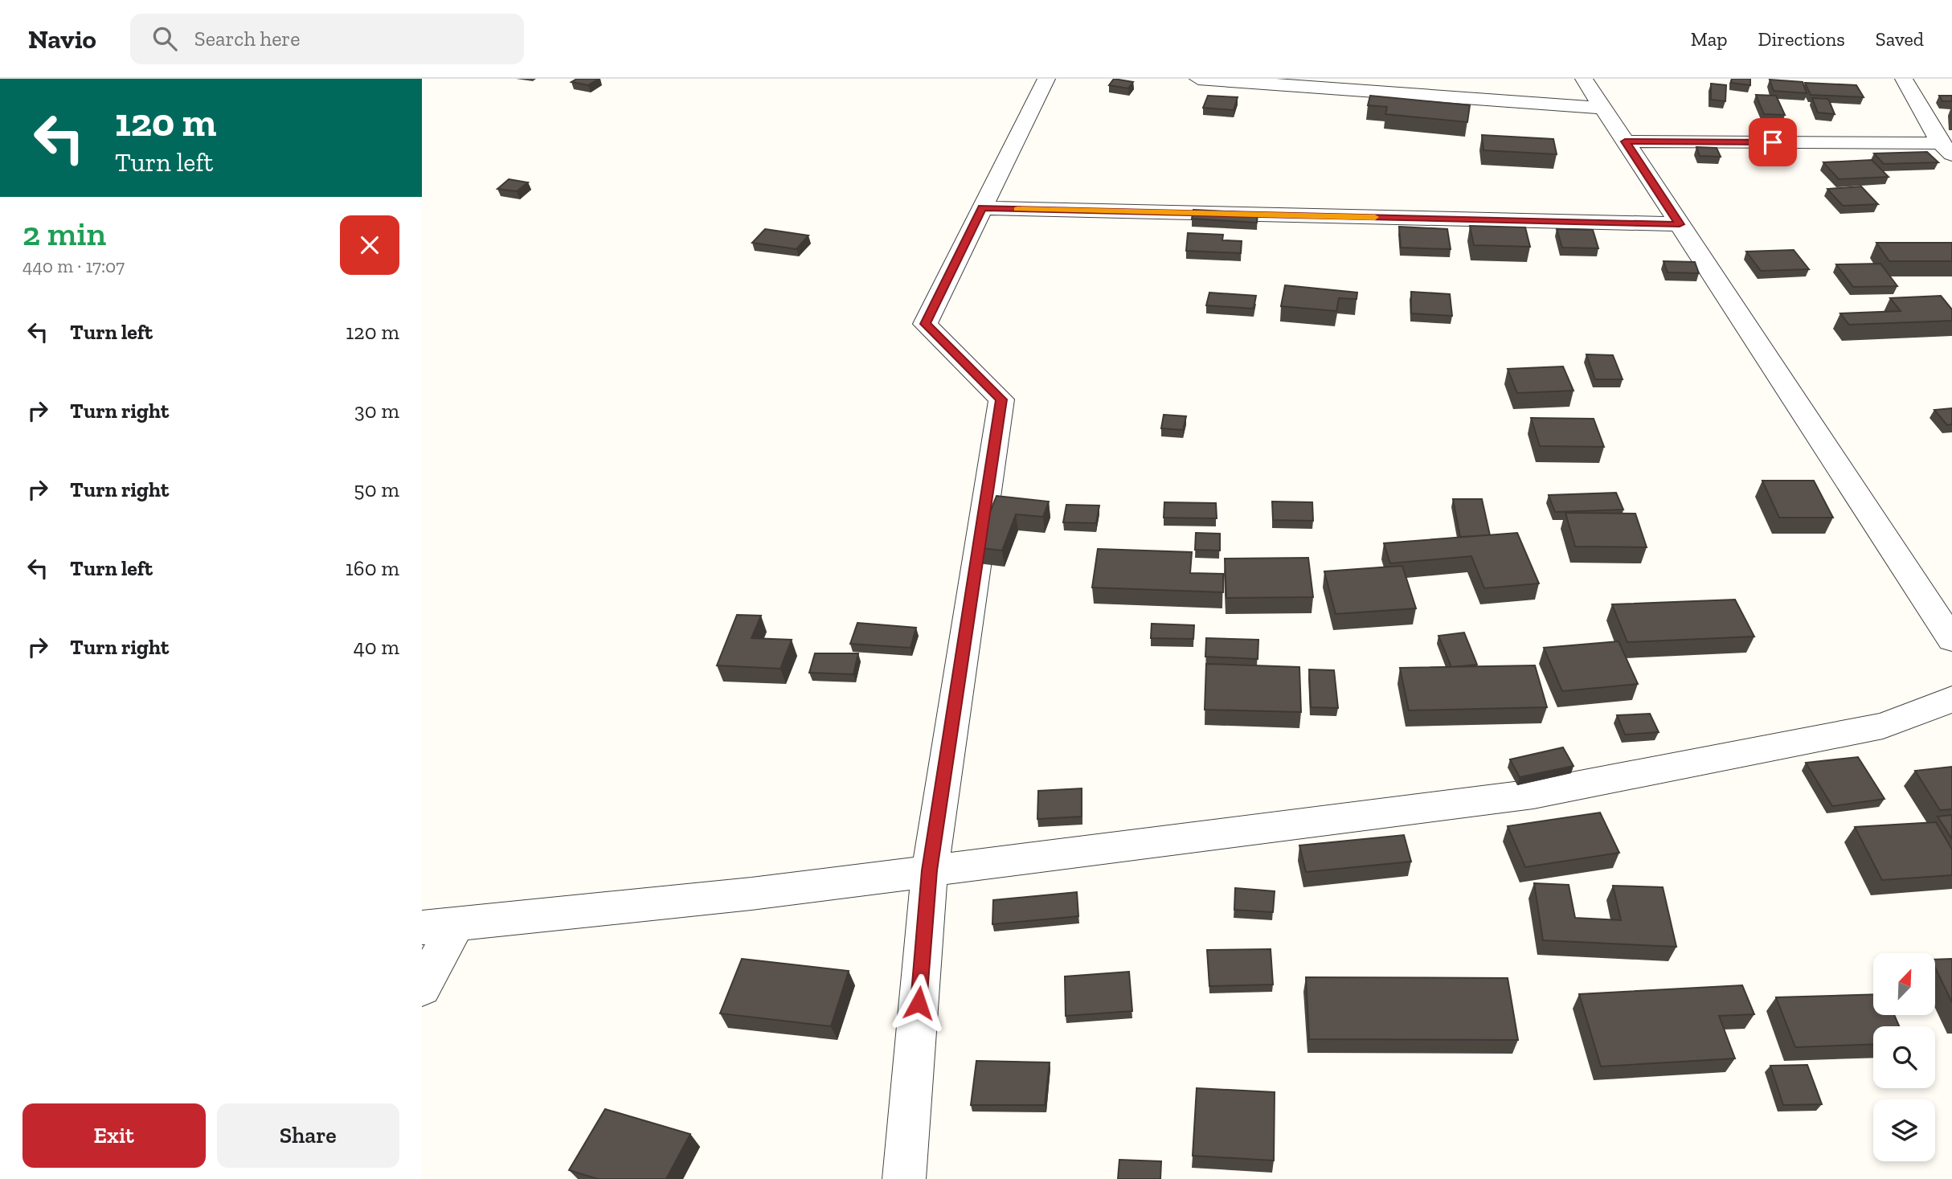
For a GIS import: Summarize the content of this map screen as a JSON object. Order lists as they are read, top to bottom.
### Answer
{
  "north": "top right",
  "page": {
    "header": "Navio",
    "search": "Search here",
    "nav": ["Map", "Directions", "Saved"],
    "turn": ["120 m", "Turn left"],
    "heading": ["2 min", "440 m · 17:07"],
    "list": [
      {
        "name": "Turn left",
        "value": "120 m"
      },
      {
        "name": "Turn right",
        "value": "30 m"
      },
      {
        "name": "Turn right",
        "value": "50 m"
      },
      {
        "name": "Turn left",
        "value": "160 m"
      },
      {
        "name": "Turn right",
        "value": "40 m"
      }
    ],
    "buttons": ["Exit", "Share"]
  }
}
